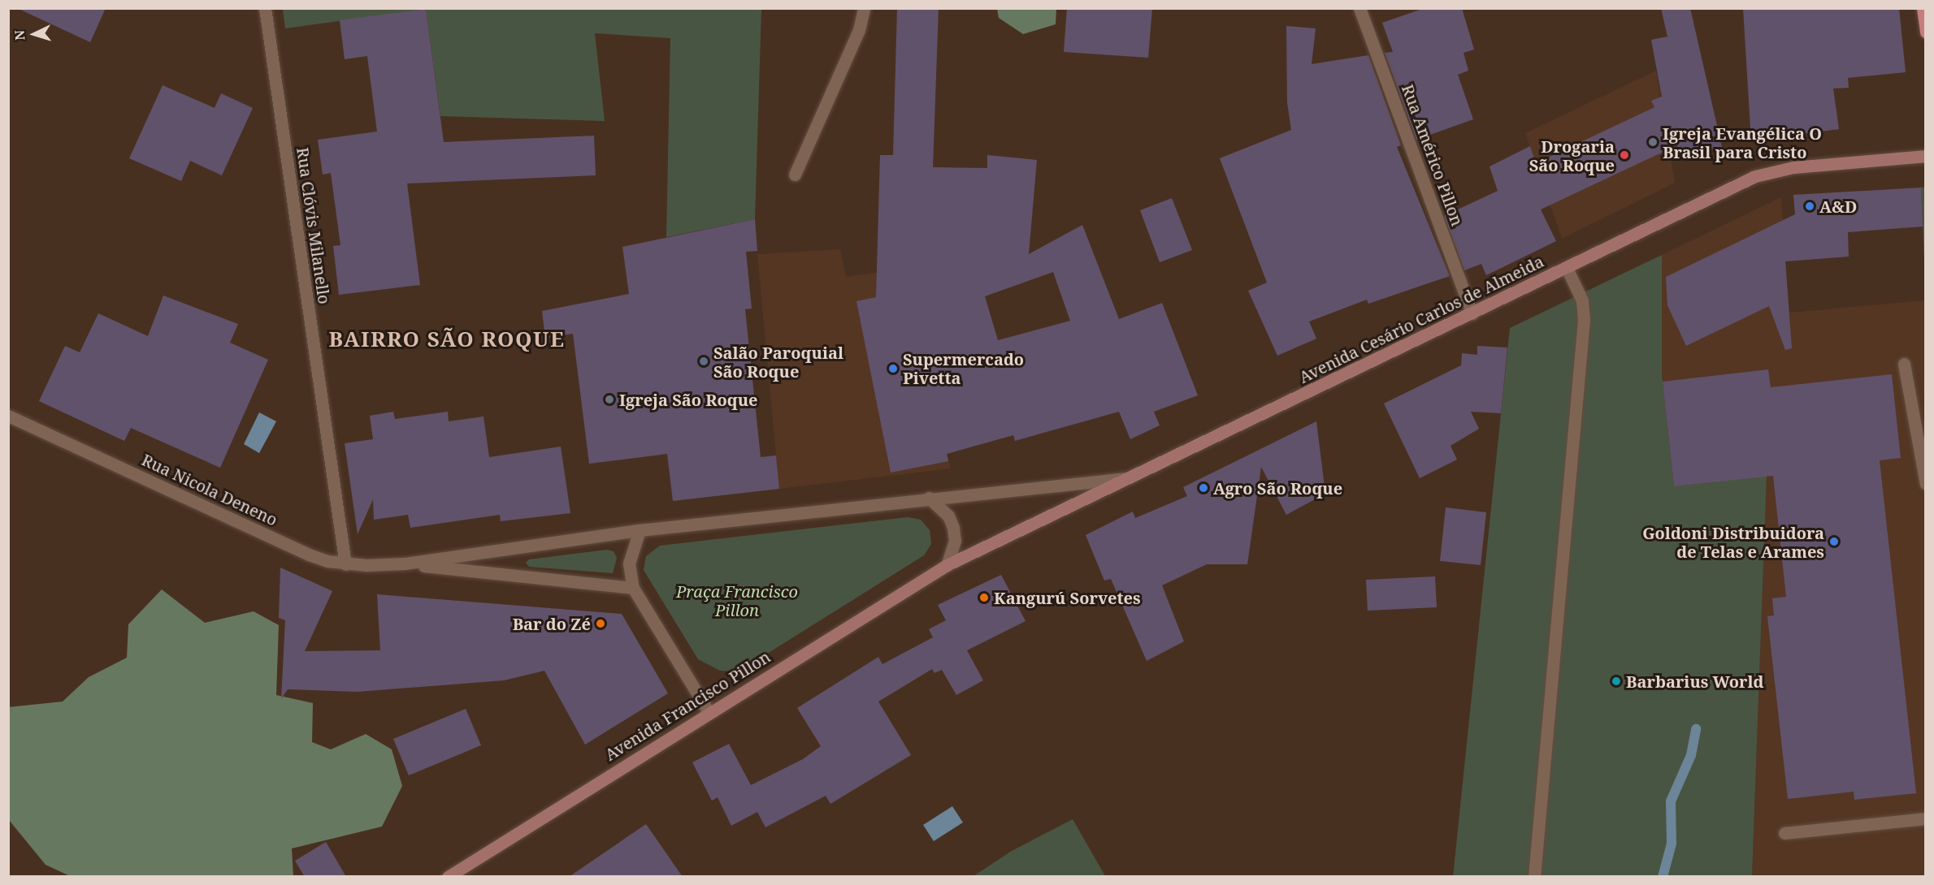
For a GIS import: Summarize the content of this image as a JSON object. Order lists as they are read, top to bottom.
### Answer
{
  "streets": {
    "main road": ["Avenida Cesário Carlos de Almeida", "Avenida Francisco Pillon"],
    "street": ["Rua Américo Pillon", "Rua Clóvis Milanello", "Rua Nicola Deneno"]
  },
  "crossings": [
    ["Rua Américo Pillon", "Avenida Cesário Carlos de Almeida"],
    ["Rua Clóvis Milanello", "Rua Nicola Deneno"],
    ["Avenida Cesário Carlos de Almeida", "Avenida Francisco Pillon"]
  ],
  "districts": ["BAIRRO SÃO ROQUE"],
  "parks": ["Praça Francisco Pillon"],
  "places": [
    "Igreja Evangélica O Brasil para Cristo",
    "Drogaria São Roque",
    "A&D",
    "Salão Paroquial São Roque",
    "Supermercado Pivetta",
    "Igreja São Roque",
    "Agro São Roque",
    "Goldoni Distribuidora de Telas e Arames",
    "Kangurú Sorvetes",
    "Bar do Zé",
    "Barbarius World"
  ],
  "north": "left"
}
